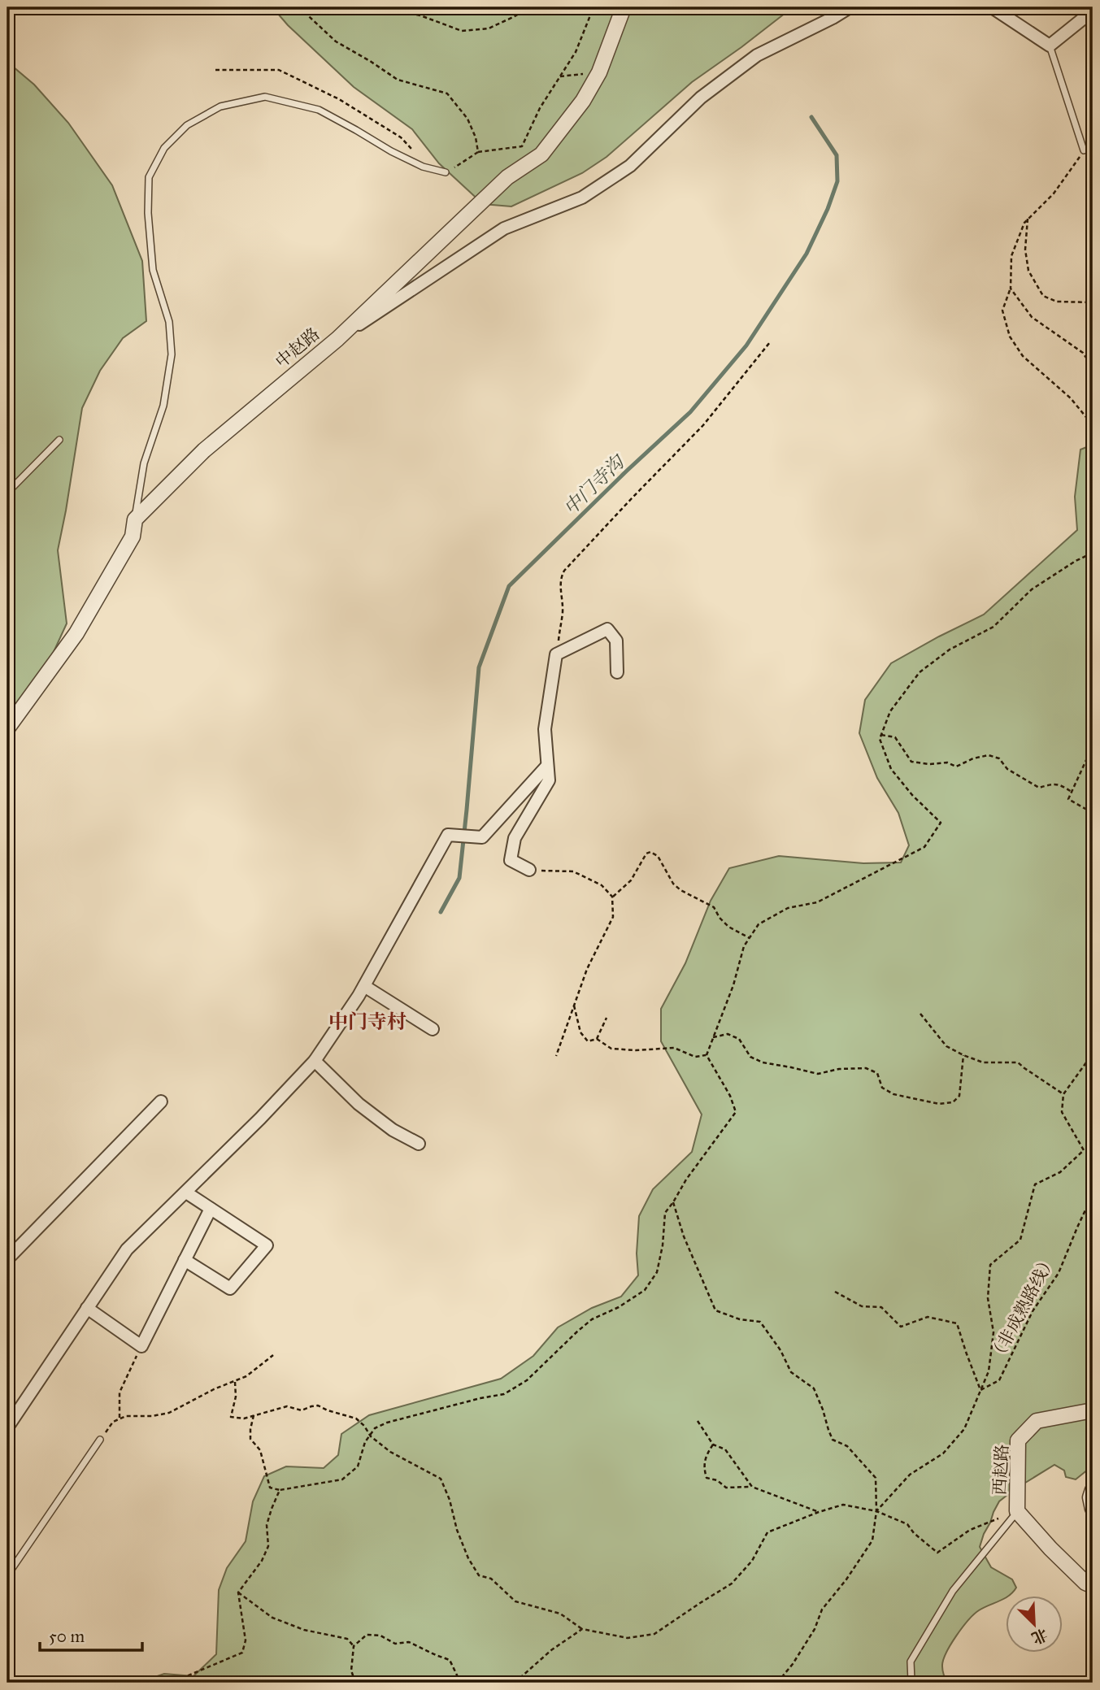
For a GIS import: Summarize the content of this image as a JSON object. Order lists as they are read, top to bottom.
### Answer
{
  "streets": {
    "street": ["中赵路", "西赵路"],
    "path": ["（非成熟路线）"]
  },
  "districts": ["中门寺村"],
  "water": ["中门寺沟"],
  "scale_bar": "50 m",
  "north": "bottom right"
}
